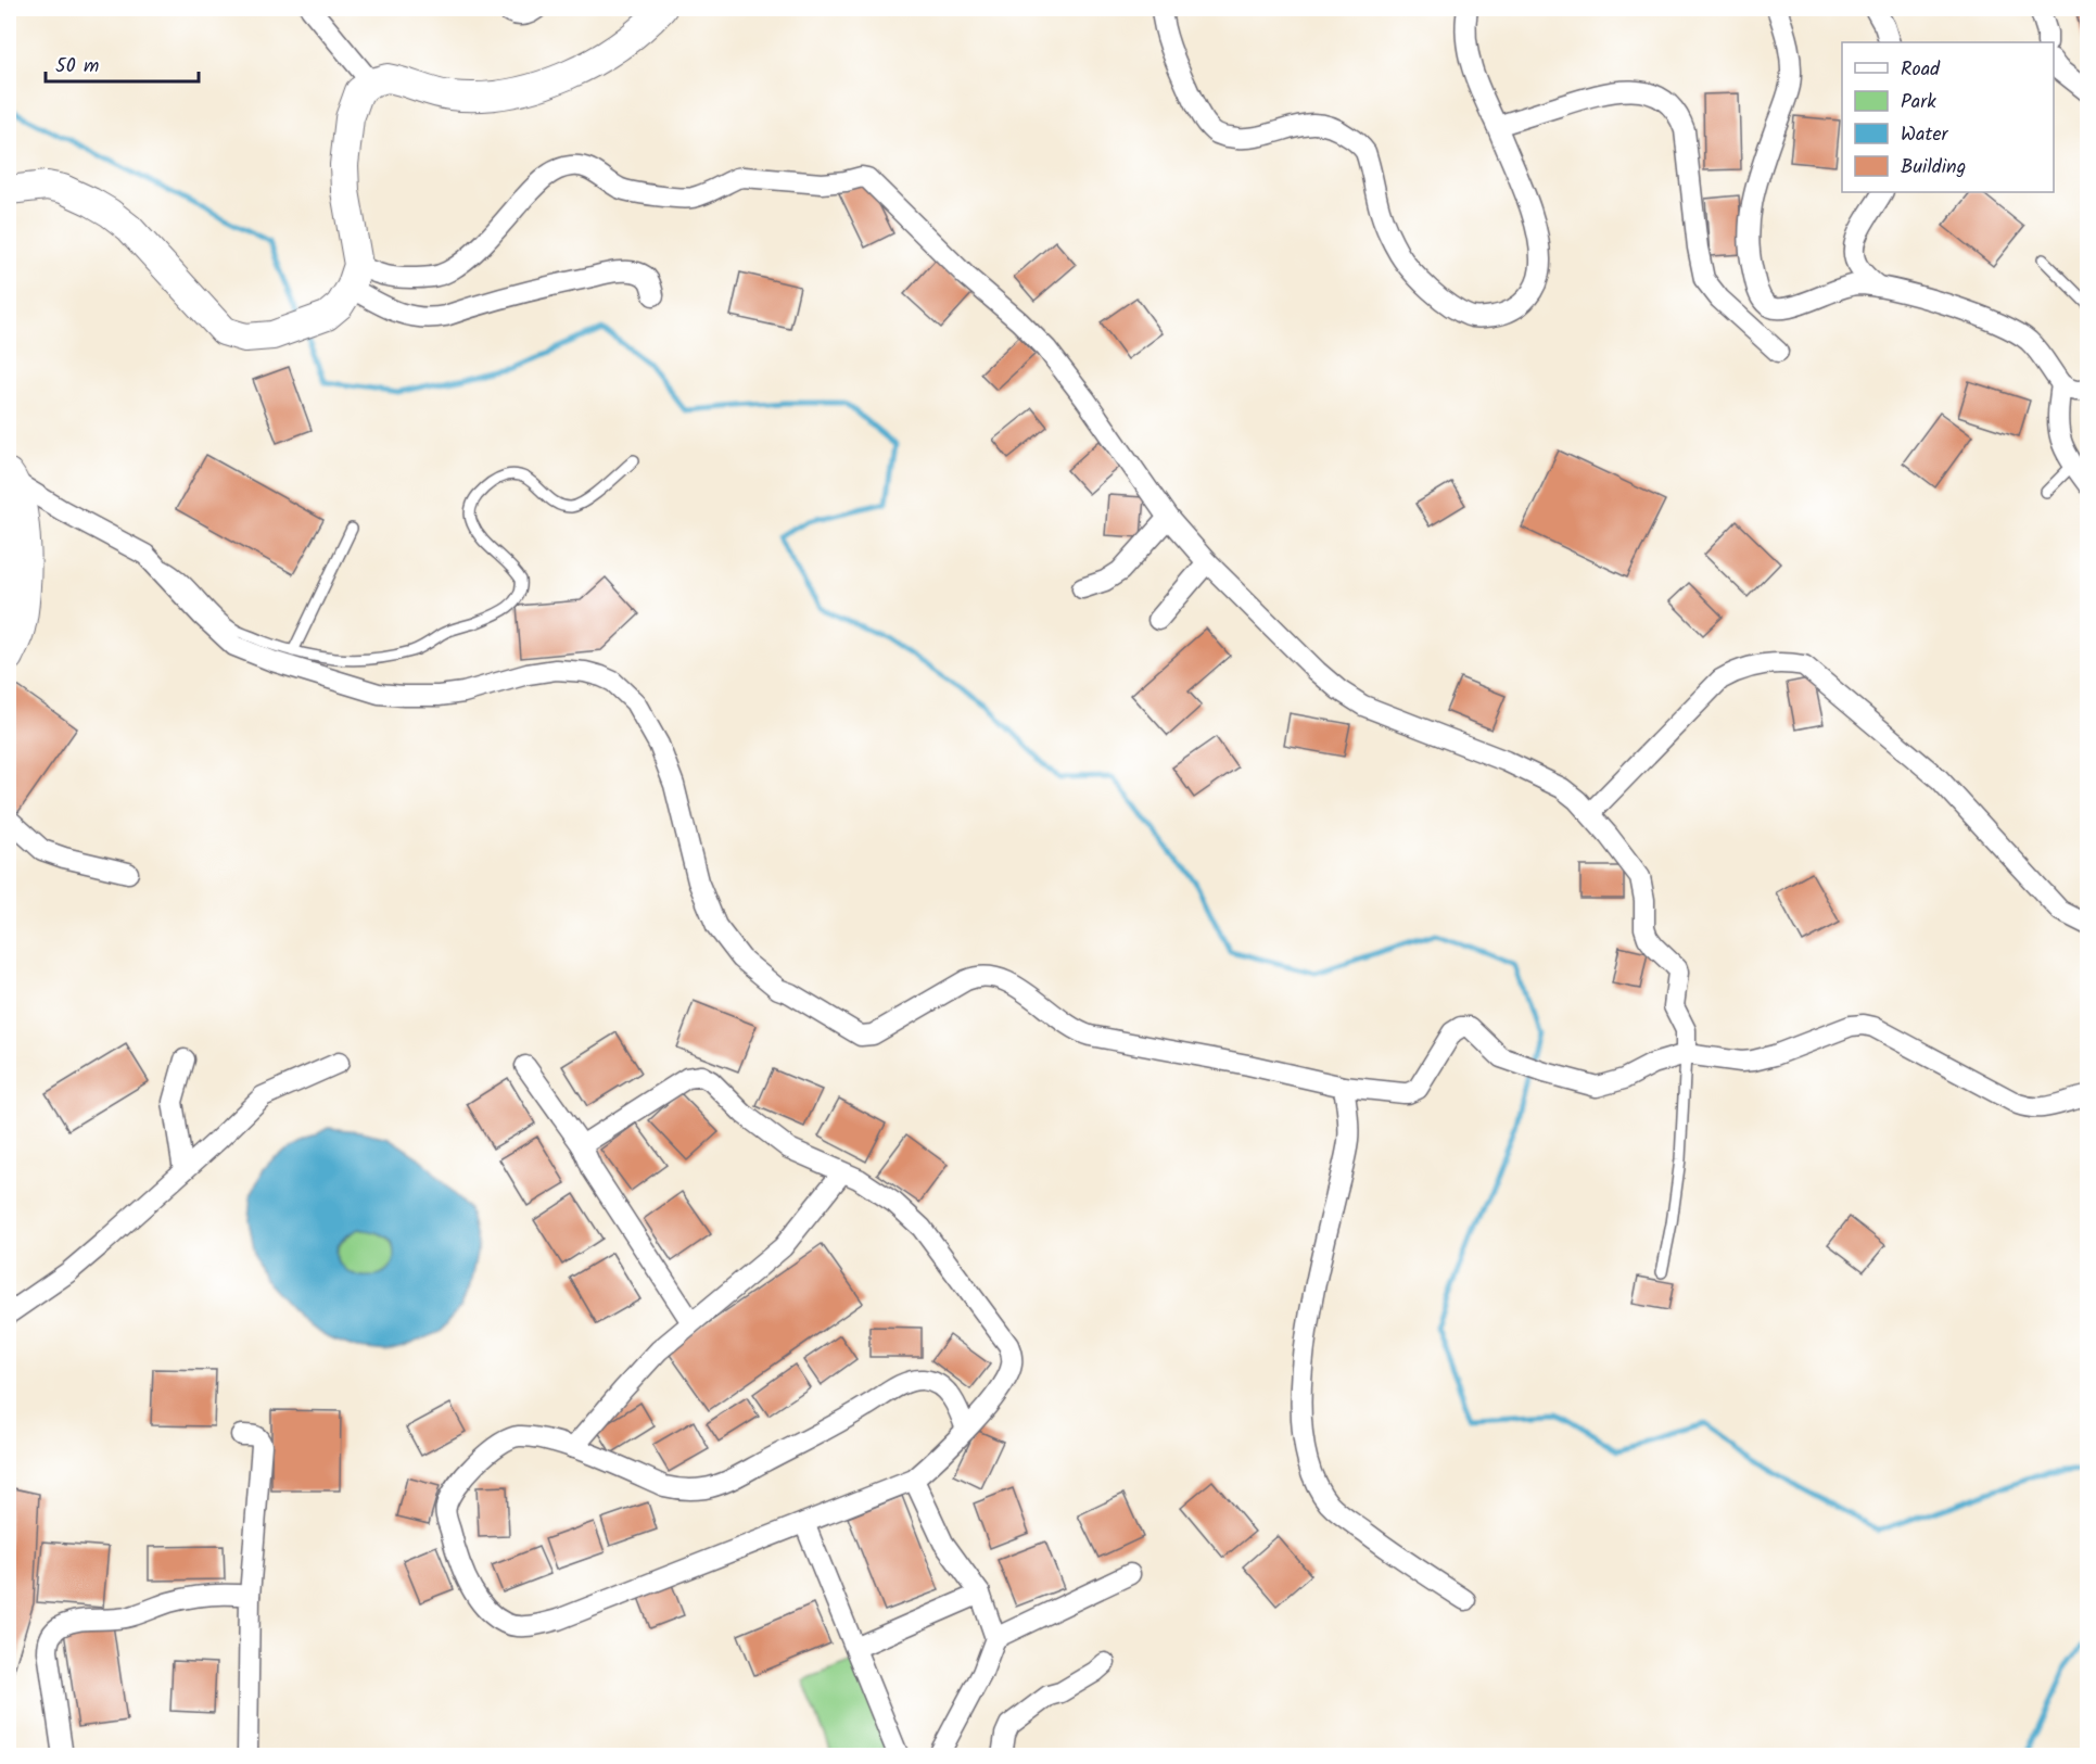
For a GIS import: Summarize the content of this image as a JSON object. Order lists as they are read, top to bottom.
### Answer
{
  "legend": [
    "Road",
    "Park",
    "Water",
    "Building"
  ],
  "scale_bar": "50 m"
}
